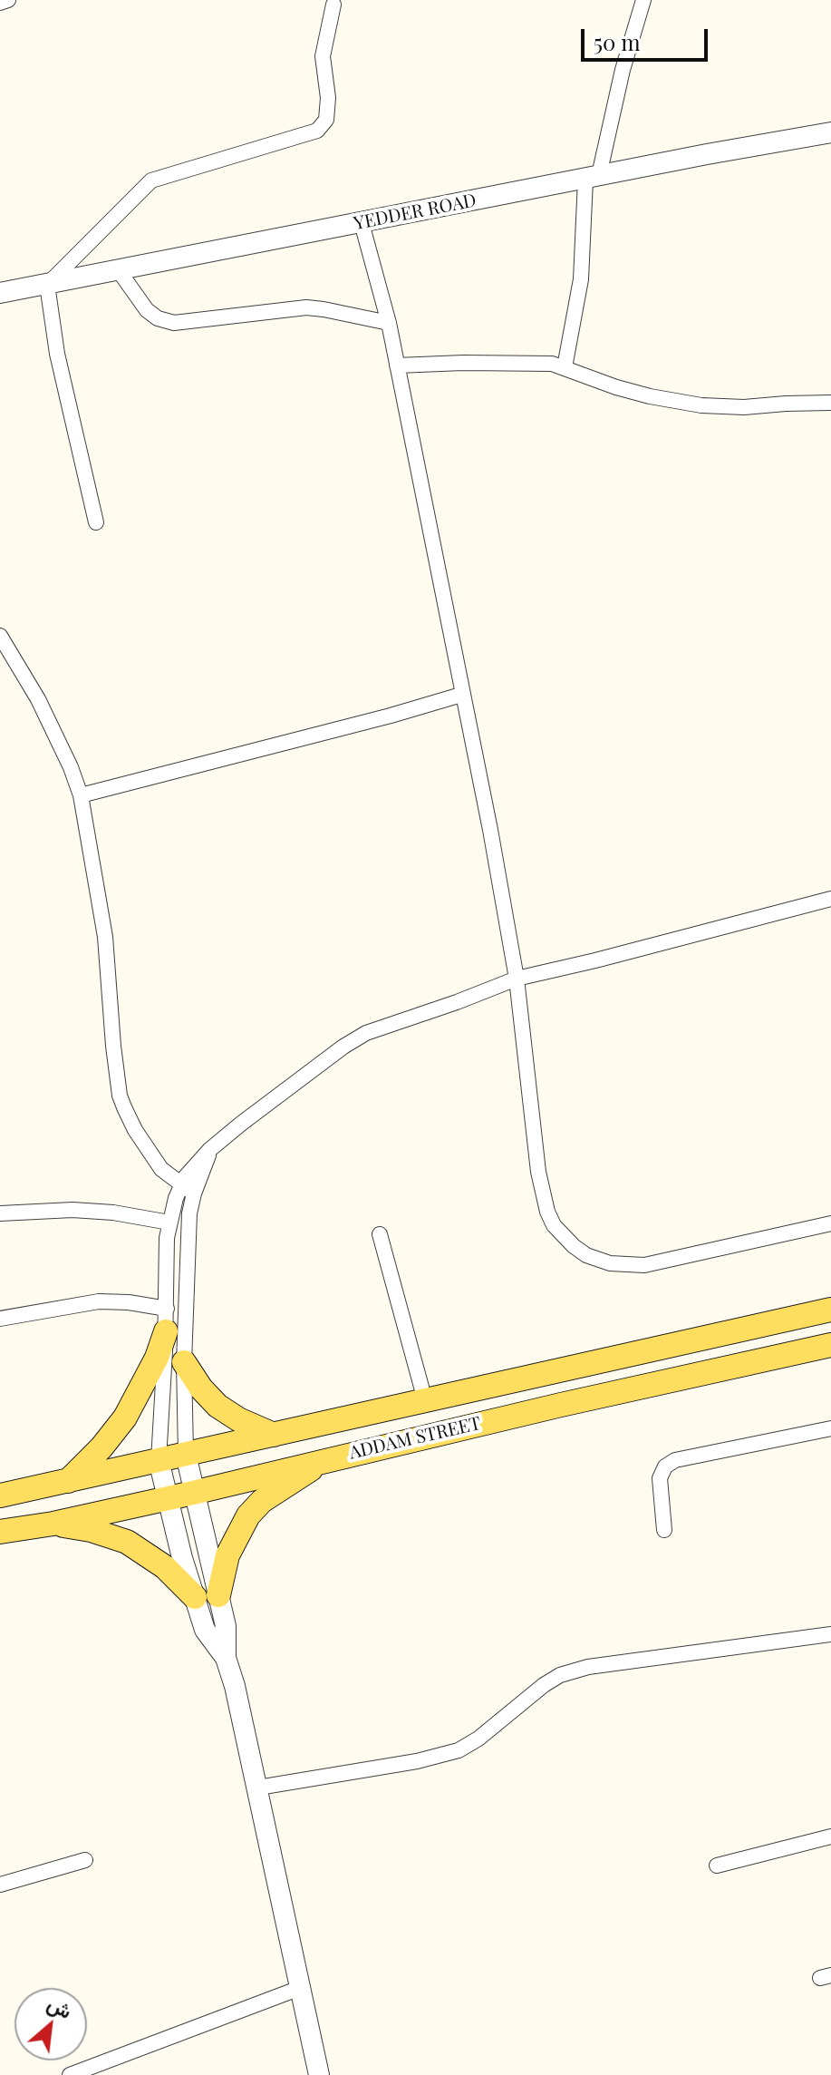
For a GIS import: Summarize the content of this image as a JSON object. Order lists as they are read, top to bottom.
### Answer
{
  "streets": {
    "main road": ["ADDAM STREET"],
    "street": ["YEDDER ROAD"]
  },
  "scale_bar": "50 m",
  "north": "top right"
}
